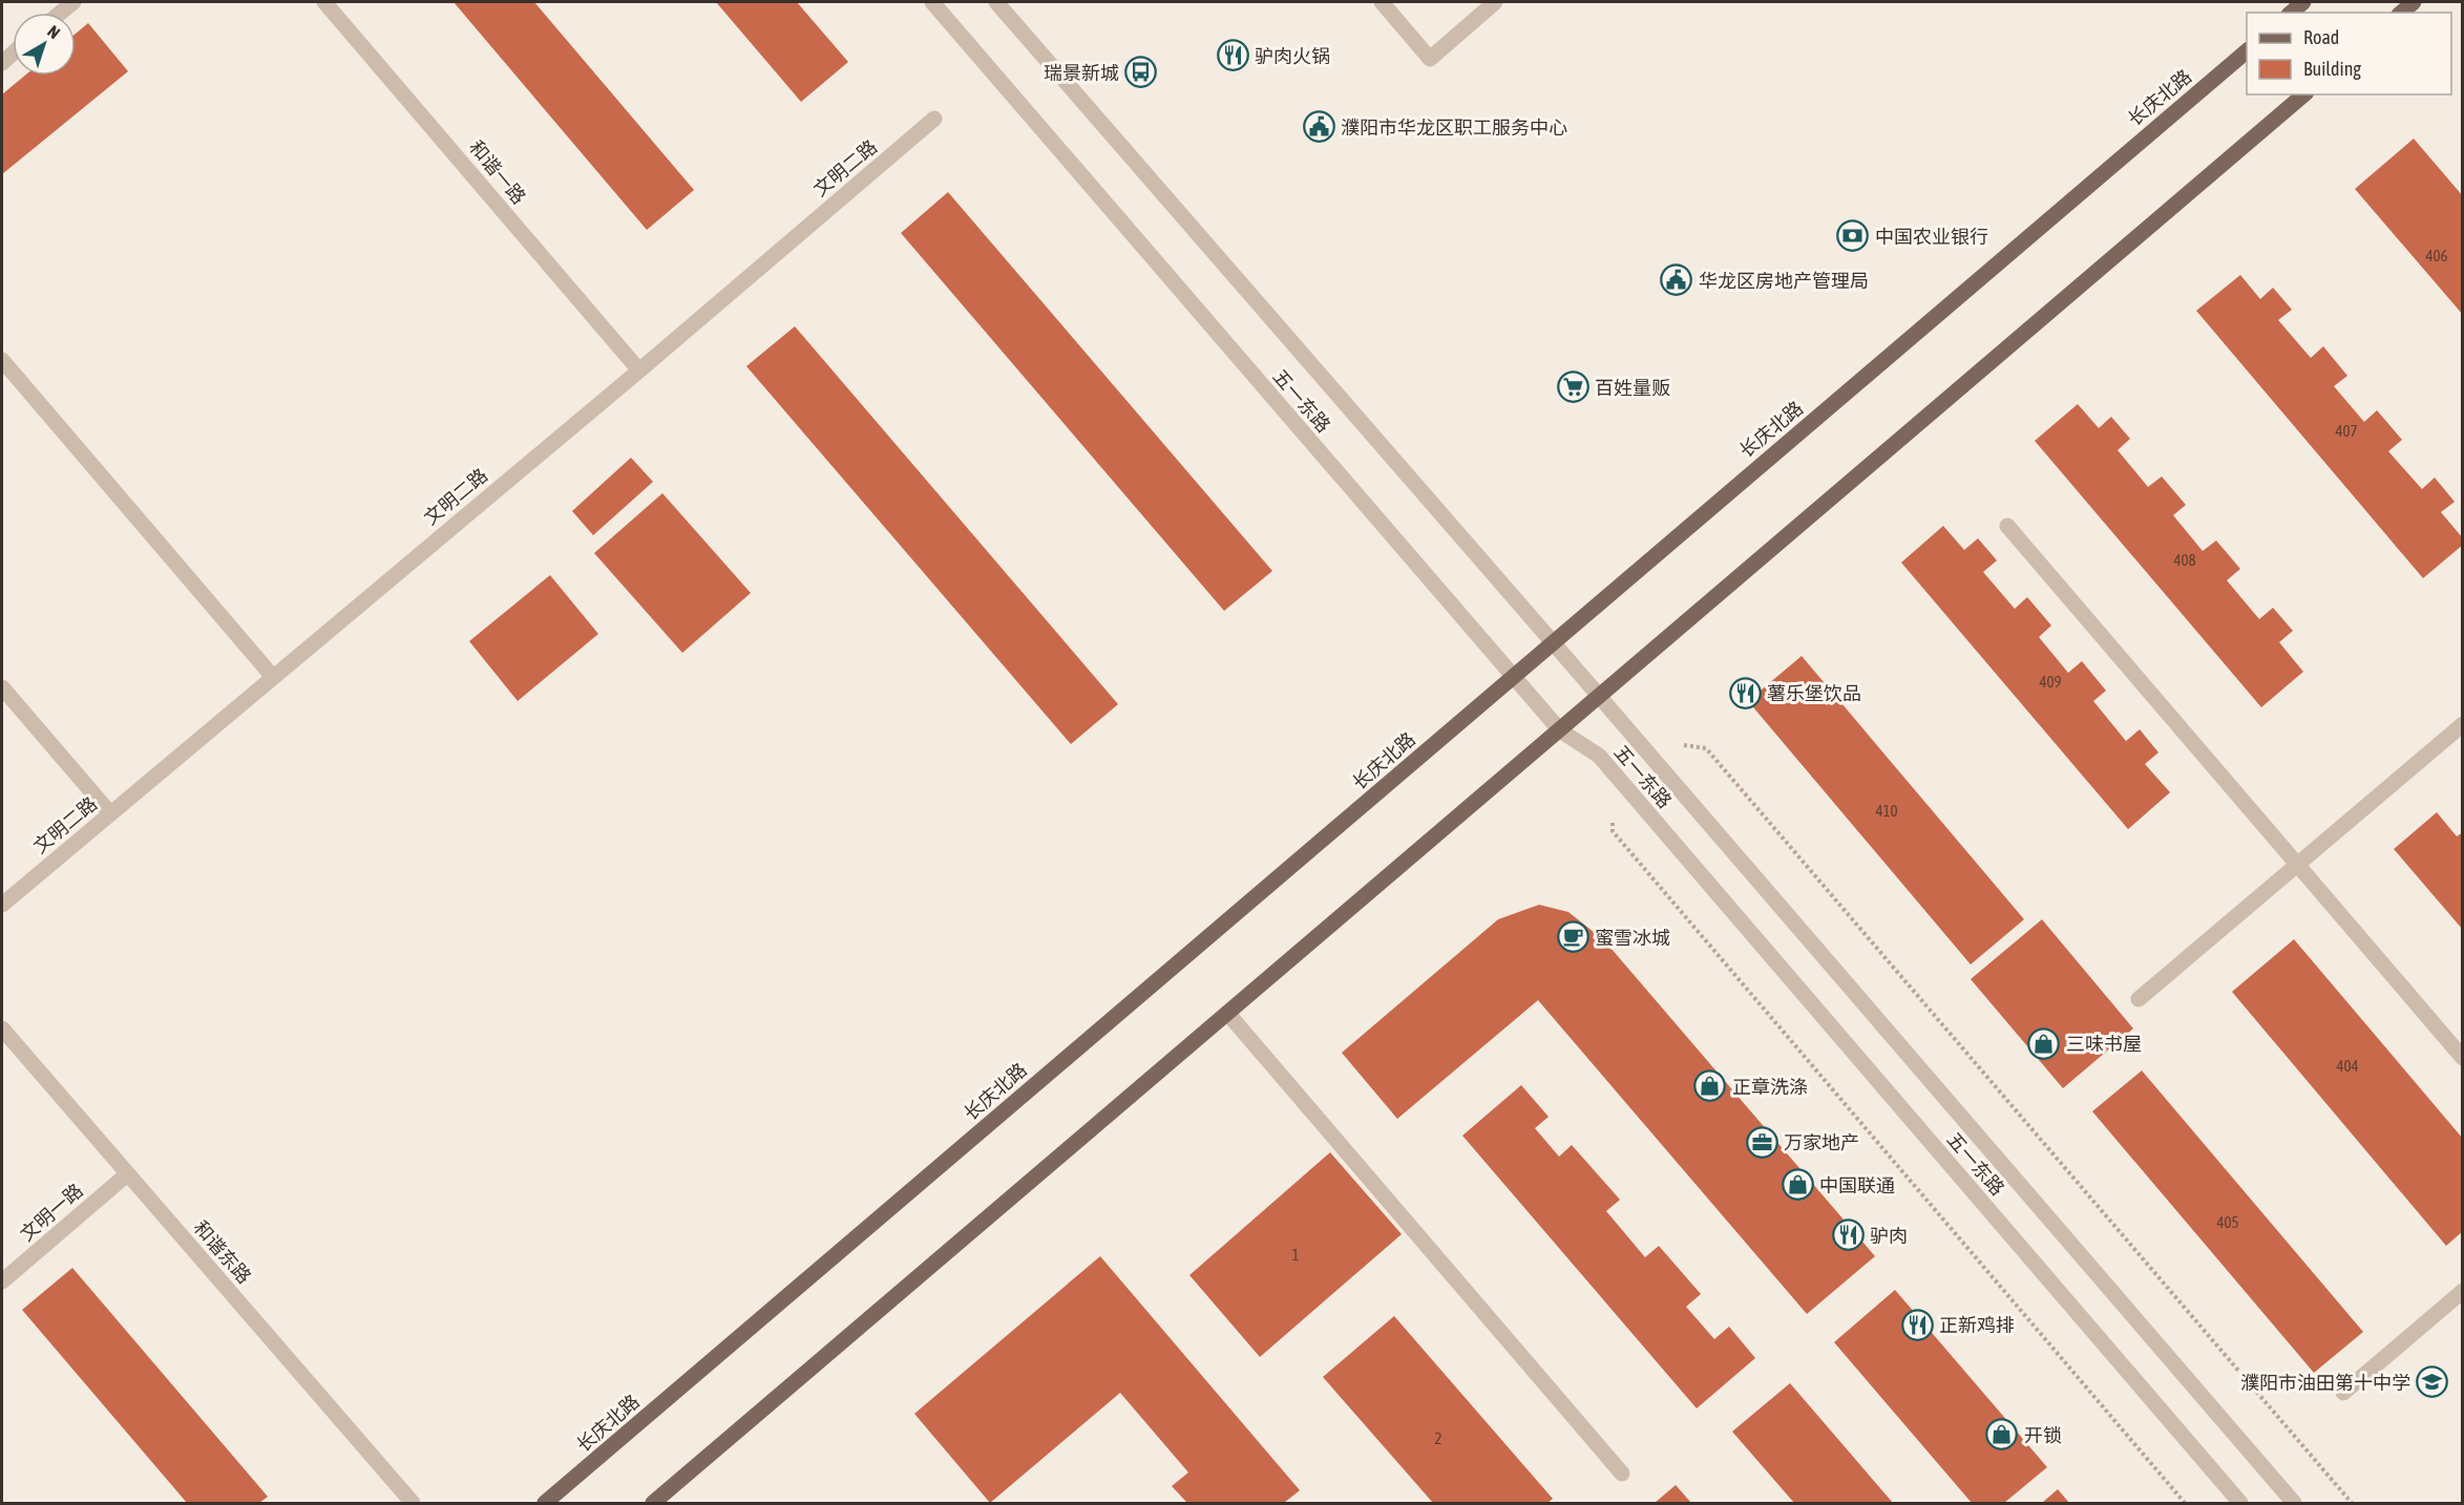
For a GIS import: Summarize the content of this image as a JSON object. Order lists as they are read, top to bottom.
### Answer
{
  "streets": {
    "main road": ["长庆北路"],
    "street": [
      "文明二路",
      "和谐一路",
      "五一东路",
      "文明一路",
      "和谐东路"
    ]
  },
  "crossings": [
    ["长庆北路", "五一东路"],
    ["文明二路", "和谐一路"],
    ["文明一路", "和谐东路"]
  ],
  "places": {
    "restaurant": [
      "驴肉火锅",
      "薯乐堡饮品",
      "驴肉",
      "正新鸡排"
    ],
    "bus stop": ["瑞景新城"],
    "public building": ["濮阳市华龙区职工服务中心", "华龙区房地产管理局"],
    "bank": ["中国农业银行"],
    "supermarket": ["百姓量贩"],
    "cafe": ["蜜雪冰城"],
    "shop": [
      "三味书屋",
      "正章洗涤",
      "中国联通",
      "开锁"
    ],
    "office": ["万家地产"],
    "school or university": ["濮阳市油田第十中学"]
  },
  "house_numbers": [
    "406",
    "407",
    "408",
    "409",
    "410",
    "404",
    "405",
    "1",
    "2"
  ],
  "legend": ["Road", "Building"],
  "north": "top right"
}
